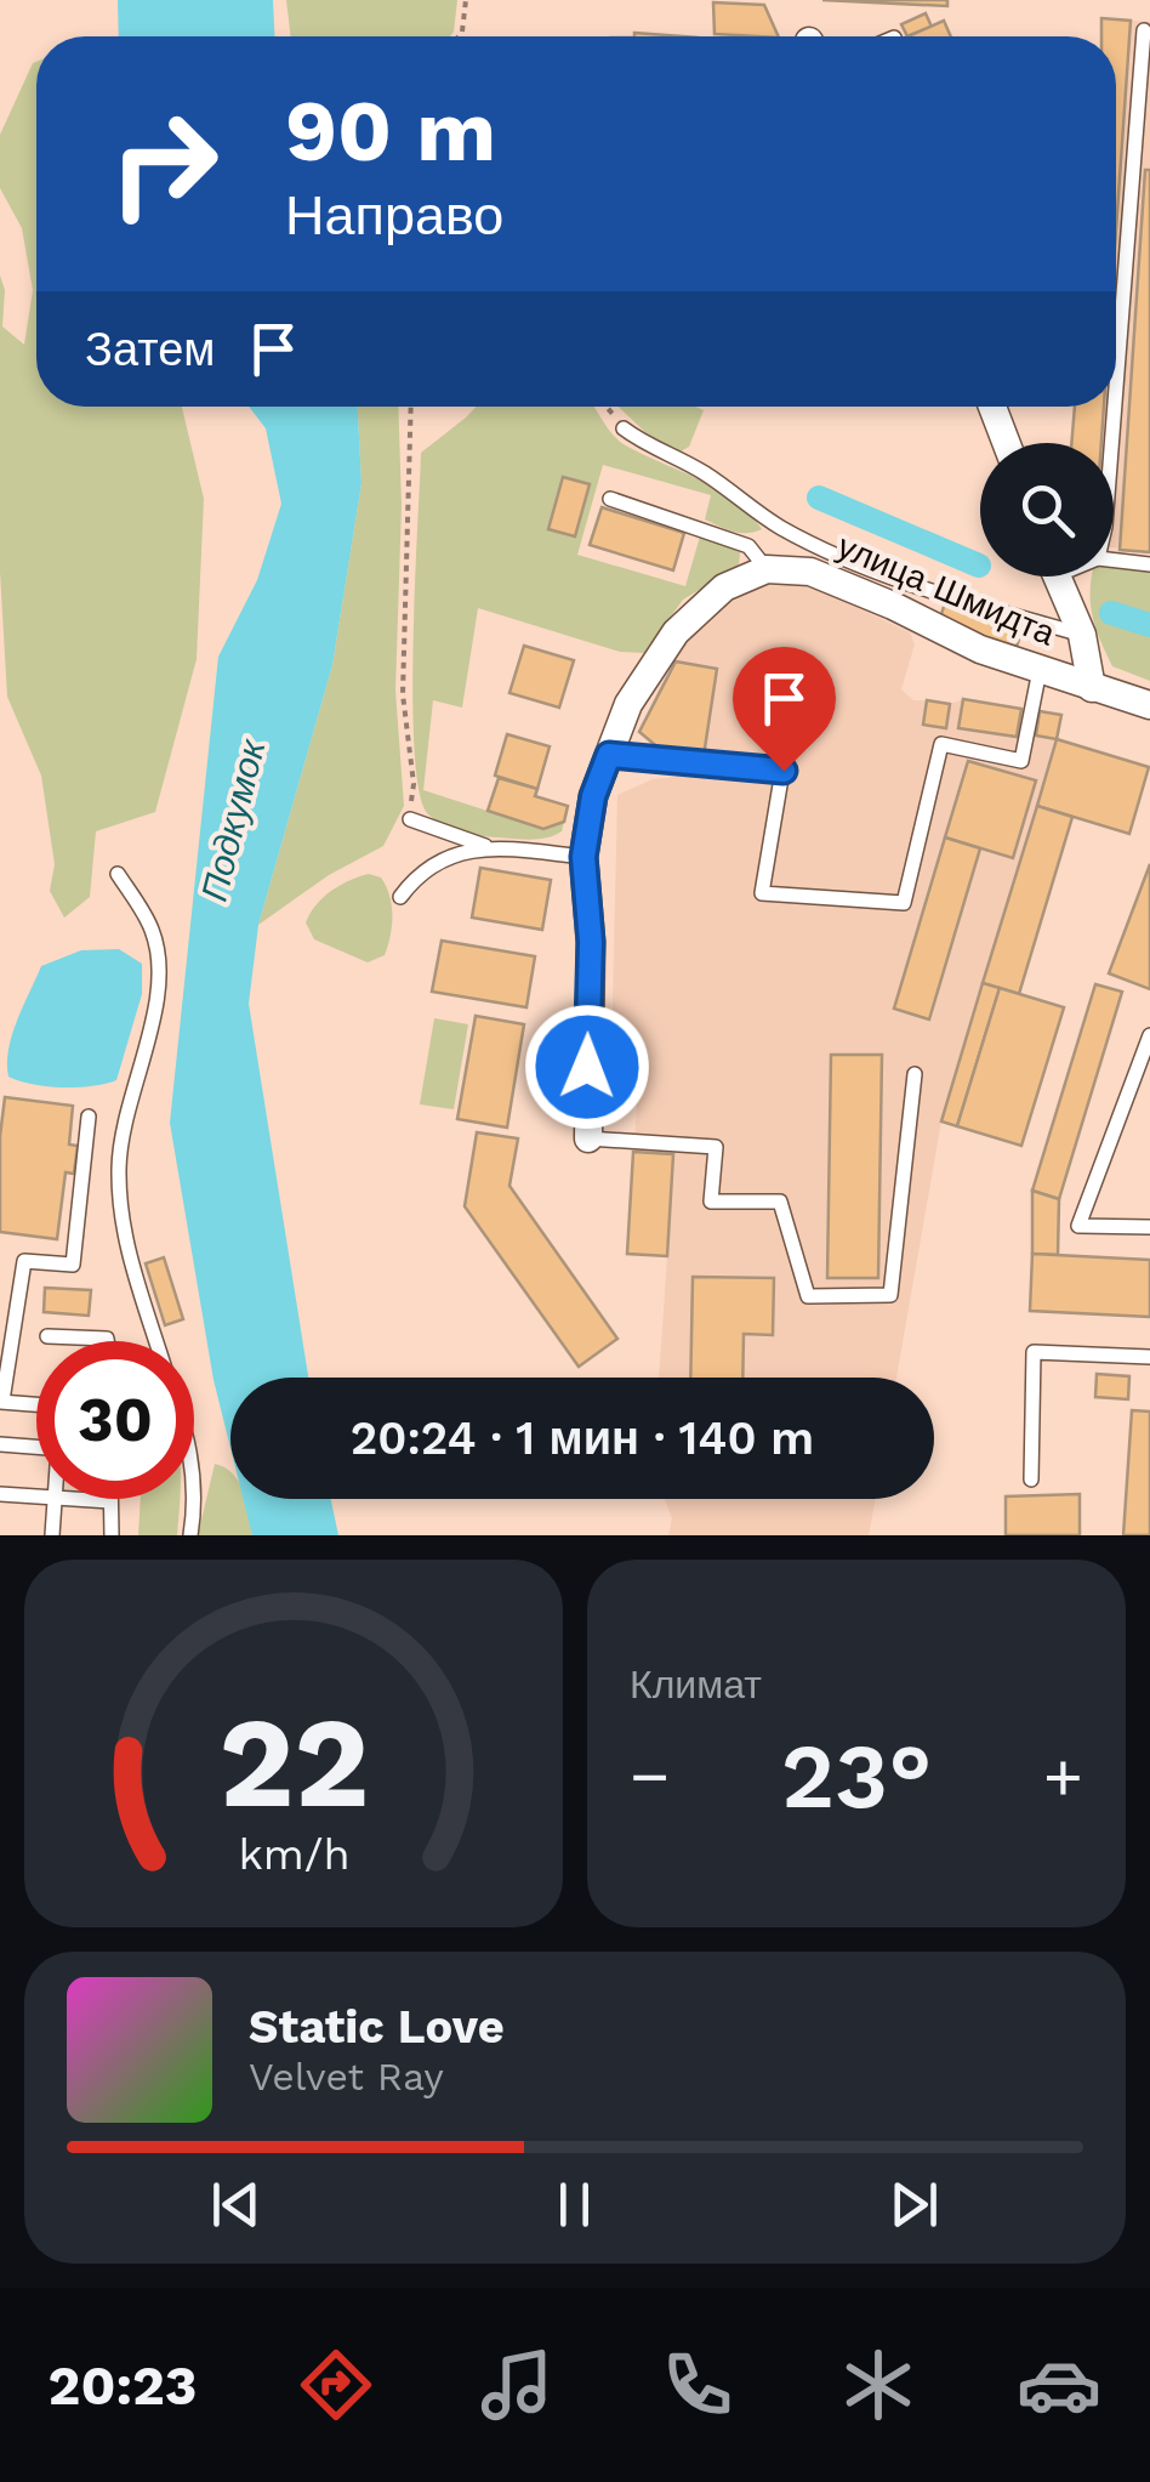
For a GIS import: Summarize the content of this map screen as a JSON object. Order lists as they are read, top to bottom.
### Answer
{
  "streets": {
    "street": ["улица Шмидта"]
  },
  "water": ["Подкумок"],
  "page": {
    "turn": ["90 m", "Направо"],
    "then": "Затем",
    "limit": "30",
    "trip": "20:24 · 1 мин · 140 m",
    "tile": "Климат",
    "heat": ["−", "23°", "+"],
    "song": ["Static Love", "Velvet Ray"],
    "tabs": "20:23",
    "gauge": ["22", "km/h"]
  }
}
